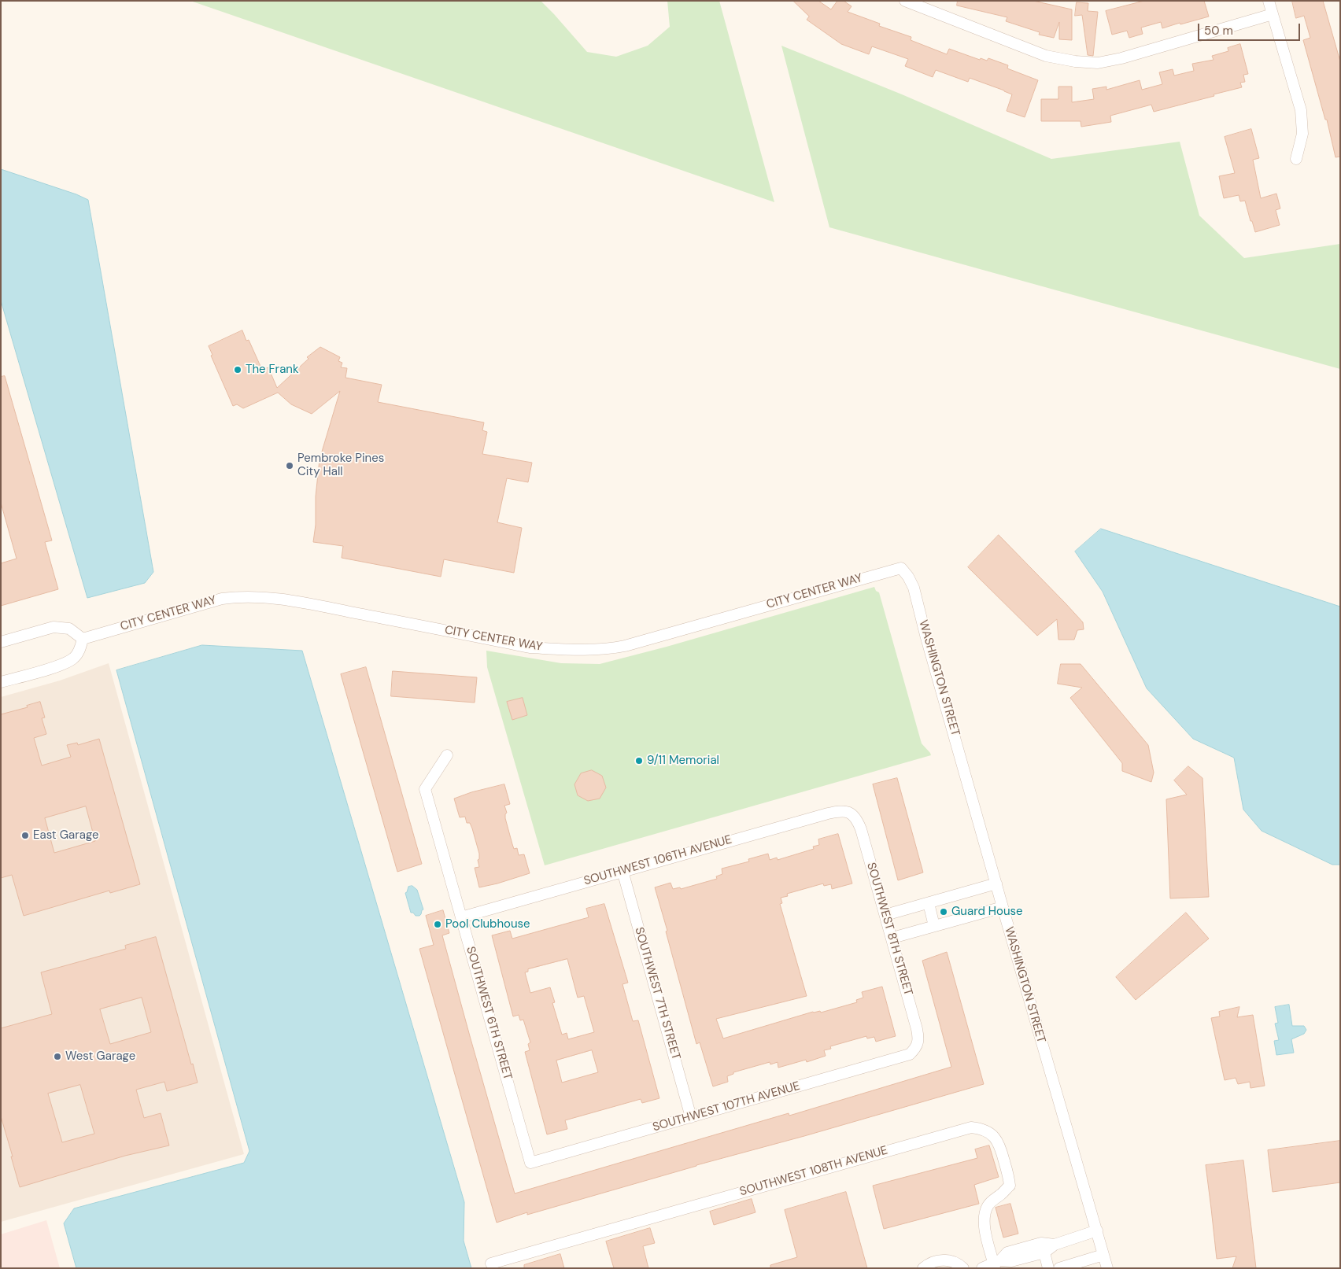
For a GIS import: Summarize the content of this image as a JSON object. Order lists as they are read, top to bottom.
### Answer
{
  "streets": {
    "street": [
      "CITY CENTER WAY",
      "WASHINGTON STREET",
      "SOUTHWEST 106TH AVENUE",
      "SOUTHWEST 8TH STREET",
      "SOUTHWEST 7TH STREET",
      "SOUTHWEST 6TH STREET",
      "SOUTHWEST 107TH AVENUE",
      "SOUTHWEST 108TH AVENUE"
    ]
  },
  "crossings": [
    ["CITY CENTER WAY", "WASHINGTON STREET"],
    ["SOUTHWEST 106TH AVENUE", "SOUTHWEST 8TH STREET"],
    ["SOUTHWEST 106TH AVENUE", "SOUTHWEST 7TH STREET"],
    ["SOUTHWEST 106TH AVENUE", "SOUTHWEST 6TH STREET"],
    ["SOUTHWEST 8TH STREET", "SOUTHWEST 107TH AVENUE"],
    ["SOUTHWEST 7TH STREET", "SOUTHWEST 107TH AVENUE"],
    ["SOUTHWEST 6TH STREET", "SOUTHWEST 107TH AVENUE"]
  ],
  "places": [
    "The Frank",
    "Pembroke Pines City Hall",
    "9/11 Memorial",
    "East Garage",
    "Guard House",
    "Pool Clubhouse",
    "West Garage"
  ],
  "scale_bar": "50 m"
}
